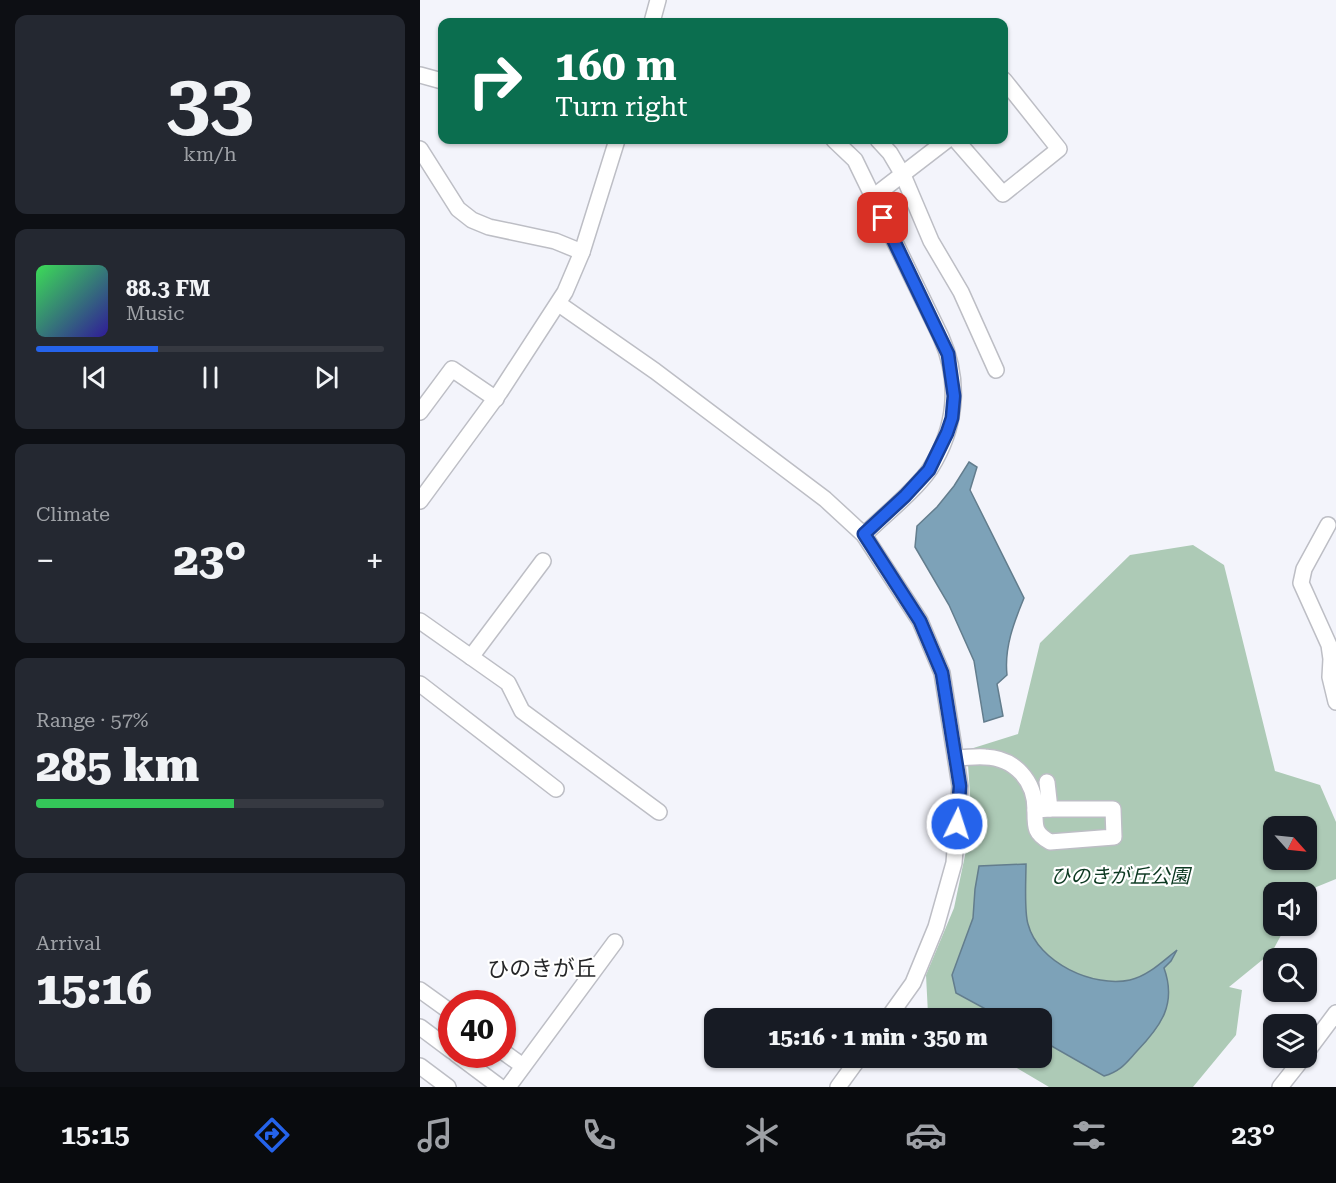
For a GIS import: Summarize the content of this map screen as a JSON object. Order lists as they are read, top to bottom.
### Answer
{
  "districts": ["ひのきが丘"],
  "parks": ["ひのきが丘公園"],
  "north": "bottom right",
  "page": {
    "tile": [
      ["33", "km/h"],
      "Climate",
      ["Range · 57%", "285 km"],
      ["Arrival", "15:16"]
    ],
    "turn": ["160 m", "Turn right"],
    "song": ["88.3 FM", "Music"],
    "heat": ["−", "23°", "+"],
    "limit": "40",
    "trip": "15:16 · 1 min · 350 m",
    "tabs": ["15:15", "23°"]
  }
}
